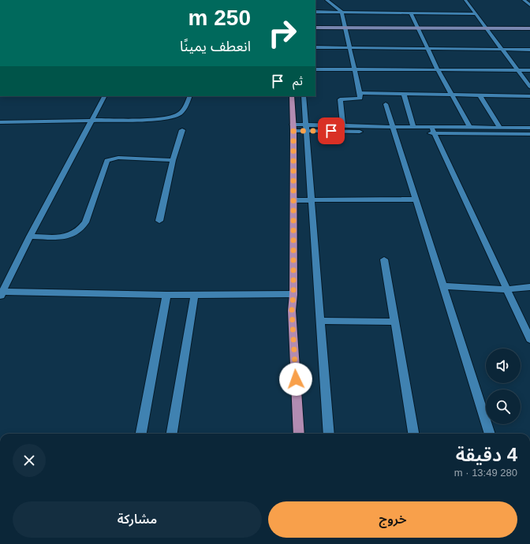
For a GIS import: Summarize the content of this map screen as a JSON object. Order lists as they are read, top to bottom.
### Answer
{
  "page": {
    "turn": ["250 m", "انعطف يمينًا"],
    "then": "ثم",
    "heading": ["4 دقيقة", "280 m · 13:49"],
    "buttons": ["خروج", "مشاركة"]
  }
}
